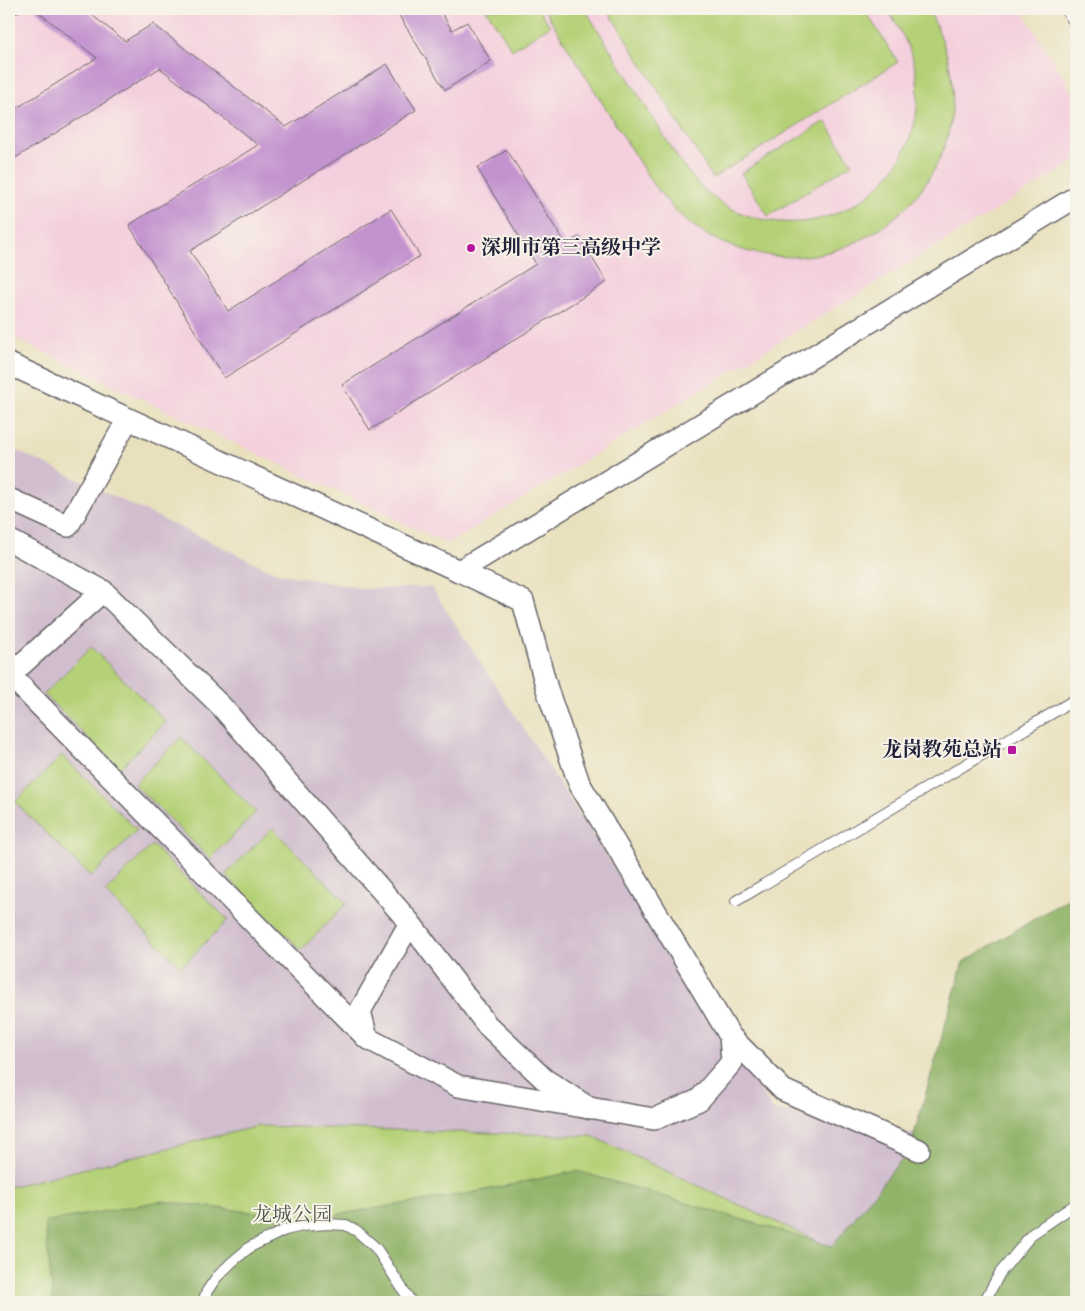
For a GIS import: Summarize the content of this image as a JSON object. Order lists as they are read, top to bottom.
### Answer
{
  "parks": ["龙城公园"],
  "places": {
    "other": ["深圳市第三高级中学"],
    "transit": ["龙岗教苑总站"]
  }
}
